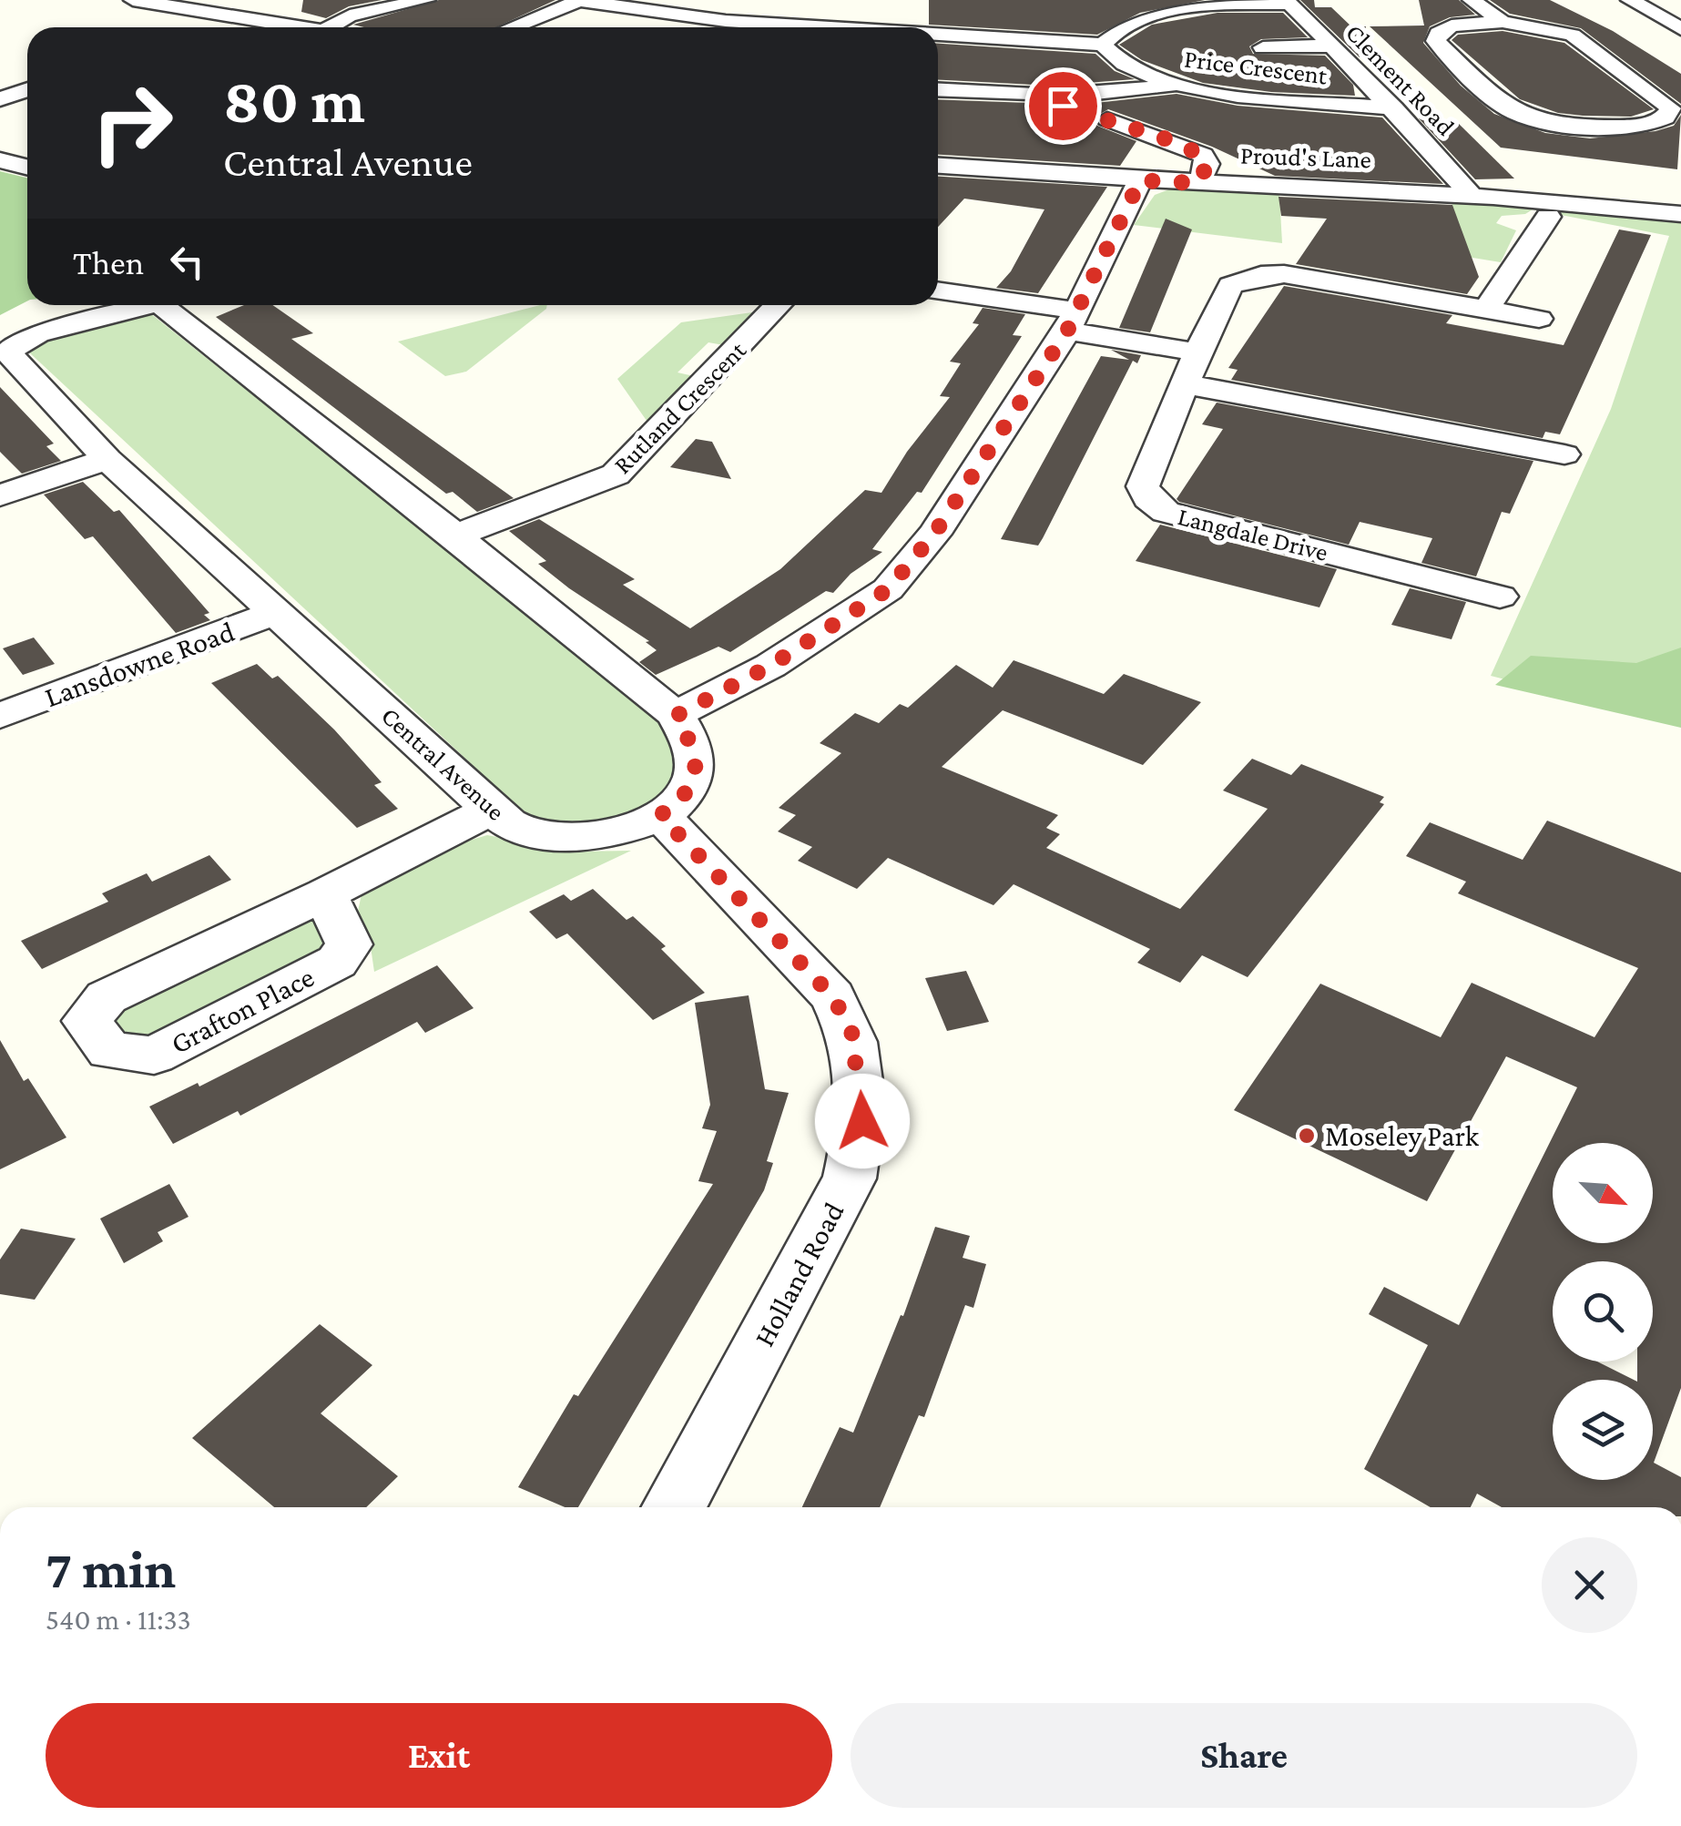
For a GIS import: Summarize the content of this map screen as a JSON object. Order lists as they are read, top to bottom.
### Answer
{
  "streets": {
    "street": [
      "Price Crescent",
      "Clement Road",
      "Proud's Lane",
      "Rutland Crescent",
      "Langdale Drive",
      "Lansdowne Road",
      "Central Avenue",
      "Grafton Place",
      "Holland Road"
    ]
  },
  "crossings": [
    ["Price Crescent", "Clement Road"],
    ["Clement Road", "Proud's Lane"],
    ["Rutland Crescent", "Central Avenue"],
    ["Lansdowne Road", "Central Avenue"],
    ["Central Avenue", "Grafton Place"],
    ["Central Avenue", "Holland Road"]
  ],
  "places": ["Moseley Park"],
  "north": "bottom right",
  "page": {
    "turn": ["80 m", "Central Avenue"],
    "then": "Then",
    "heading": ["7 min", "540 m · 11:33"],
    "buttons": ["Exit", "Share"]
  }
}
